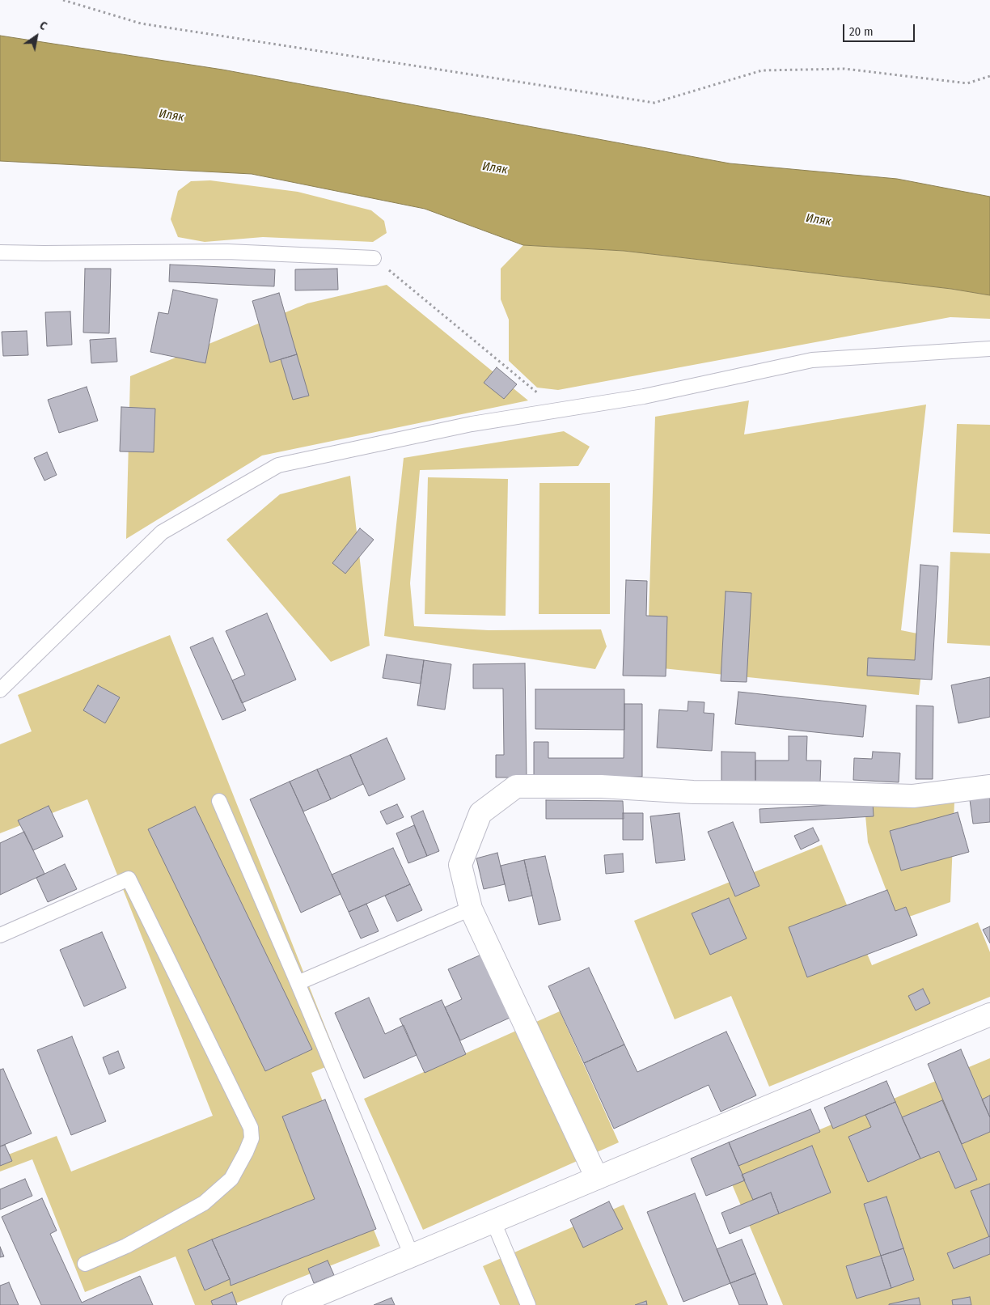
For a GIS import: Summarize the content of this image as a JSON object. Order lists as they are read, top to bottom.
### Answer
{
  "water": ["Иляк"],
  "scale_bar": "20 m",
  "north": "top right"
}
